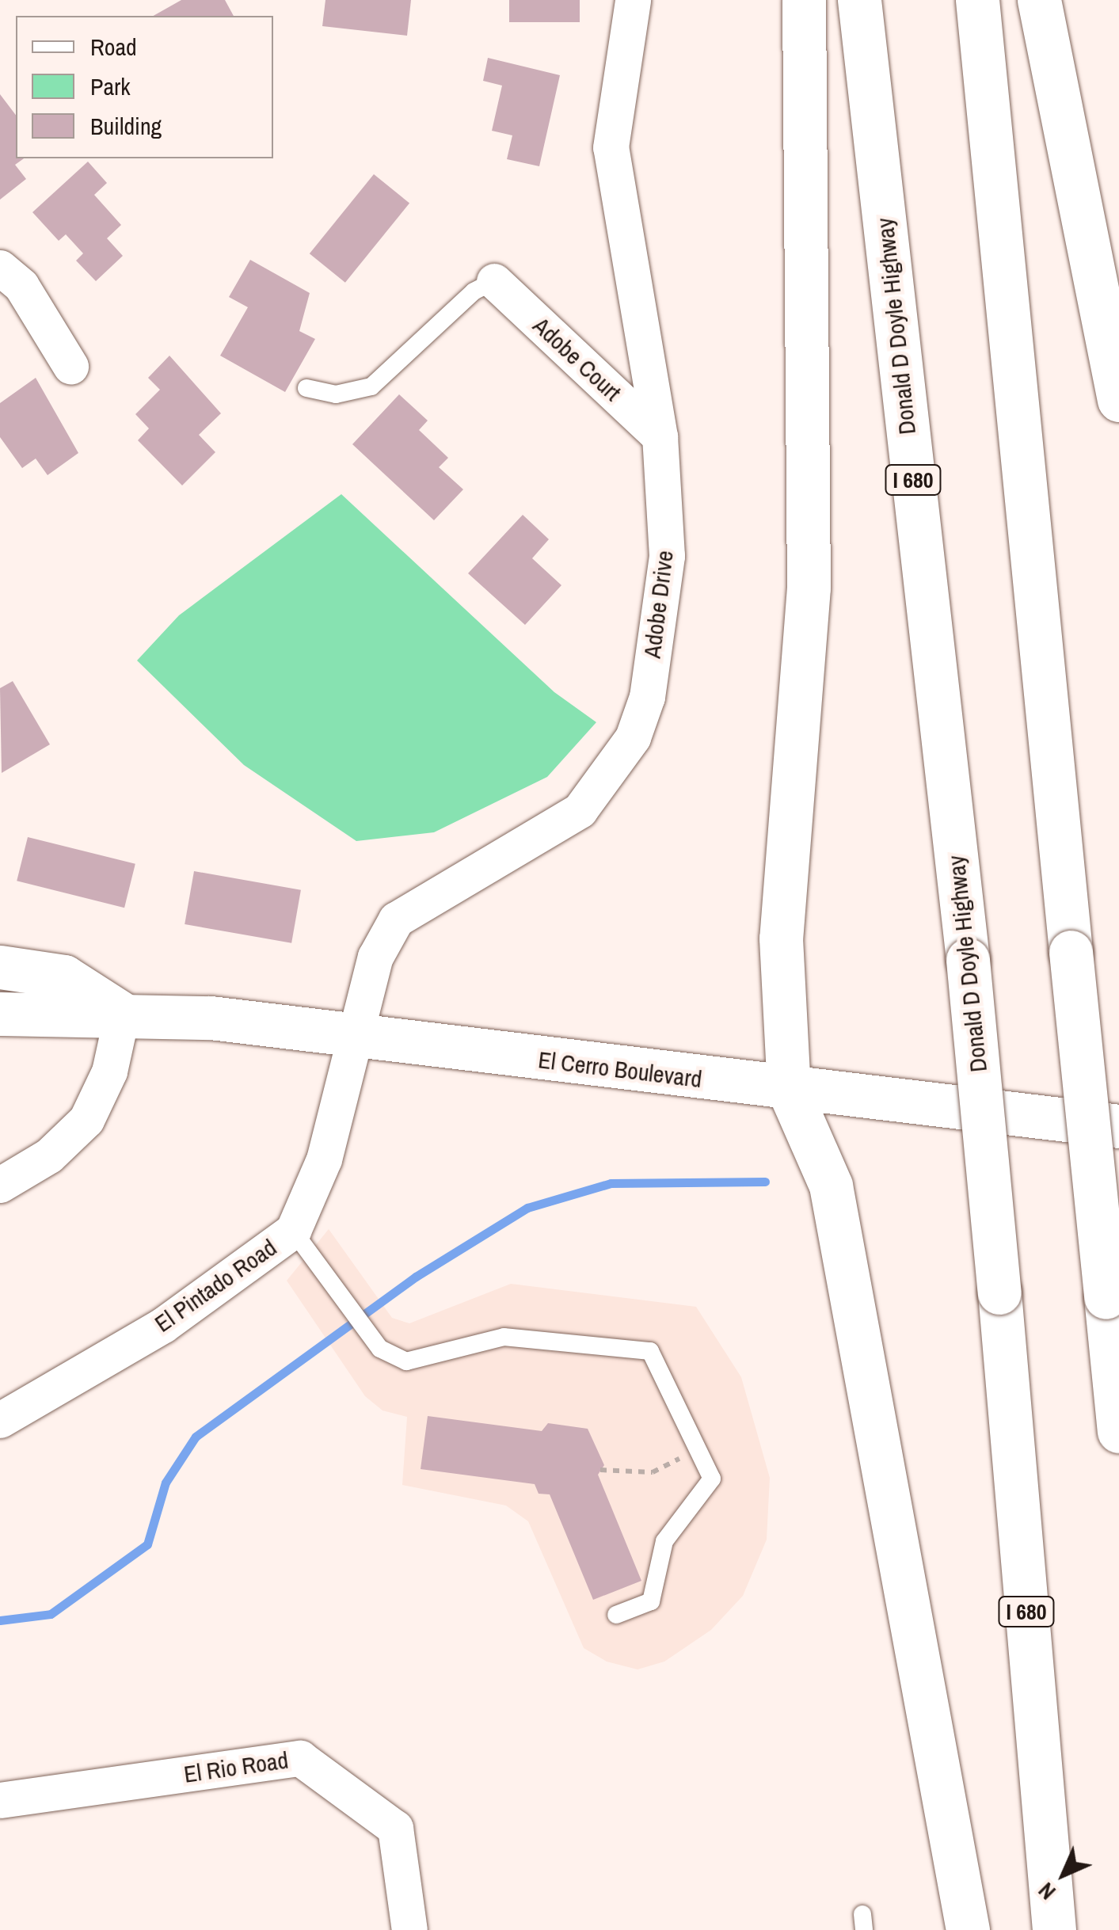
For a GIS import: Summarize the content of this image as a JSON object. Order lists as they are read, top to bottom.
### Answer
{
  "streets": {
    "main road": ["Donald D Doyle Highway", "I 680", "El Cerro Boulevard"],
    "street": [
      "Adobe Court",
      "Adobe Drive",
      "El Pintado Road",
      "El Rio Road"
    ]
  },
  "crossings": [
    ["Adobe Court", "Adobe Drive"],
    ["Adobe Drive", "El Cerro Boulevard"],
    ["Adobe Drive", "El Pintado Road"],
    ["El Cerro Boulevard", "El Pintado Road"]
  ],
  "legend": ["Road", "Park", "Building"],
  "north": "bottom left"
}
